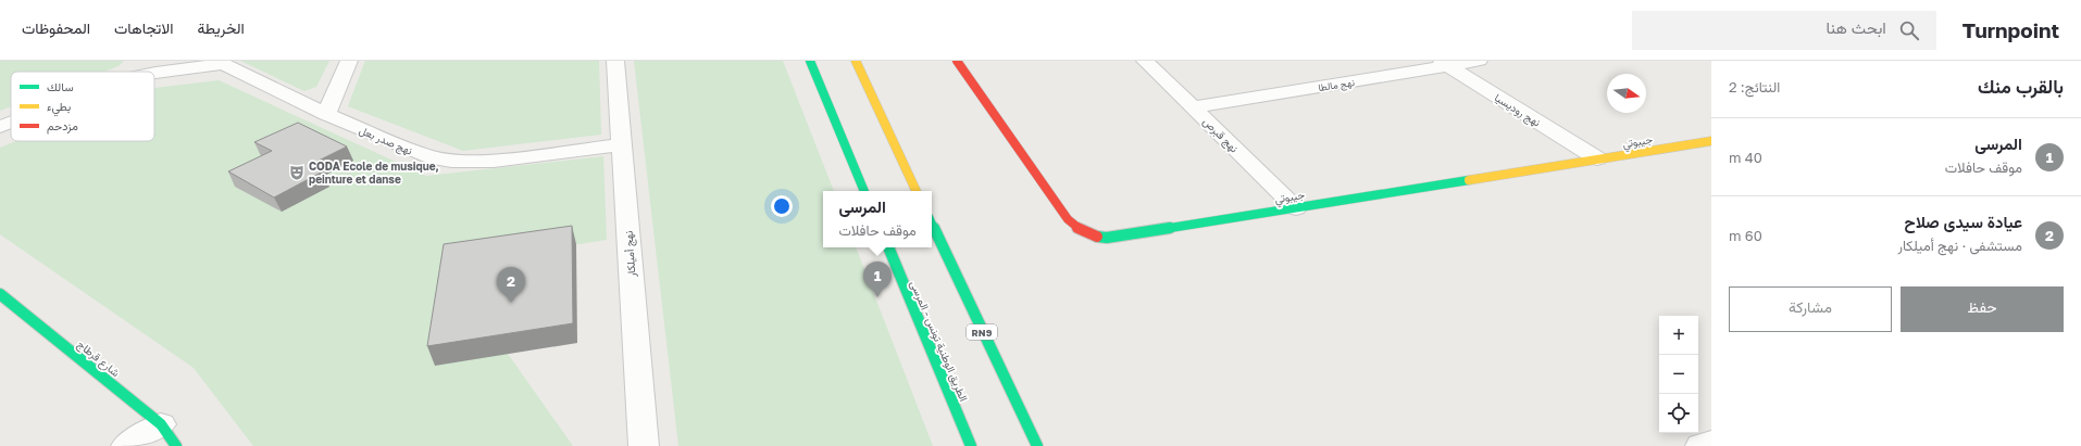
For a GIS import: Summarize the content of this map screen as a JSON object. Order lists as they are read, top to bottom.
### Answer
{
  "streets": {
    "main road": [
      "جيبوتي",
      "RN9",
      "الطريق الوطنية تونس - المرسى",
      "شارع قرطاج"
    ],
    "street": [
      "نهج مالطا",
      "نهج روديسيا",
      "نهج قبرص",
      "نهج صدر بعل",
      "نهج أميلكار"
    ]
  },
  "crossings": [
    ["نهج مالطا", "نهج روديسيا"],
    ["نهج مالطا", "نهج قبرص"],
    ["نهج روديسيا", "جيبوتي"],
    ["نهج قبرص", "جيبوتي"],
    ["نهج صدر بعل", "نهج أميلكار"]
  ],
  "places": {
    "theatre": ["CODA Ecole de musique, peinture et danse"]
  },
  "legend": ["سالك", "بطيء", "مزدحم"],
  "north": "right",
  "page": {
    "header": "Turnpoint",
    "search": "ابحث هنا",
    "nav": ["الخريطة", "الاتجاهات", "المحفوظات"],
    "heading": ["بالقرب منك", "النتائج: 2"],
    "list": [
      {
        "mark": "1",
        "name": "المرسى",
        "note": "موقف حافلات",
        "value": "40 m"
      },
      {
        "mark": "2",
        "name": "عيادة سيدى صلاح",
        "note": "مستشفى · نهج أميلكار",
        "value": "60 m"
      }
    ],
    "popup": ["المرسى", "موقف حافلات"],
    "pins": ["1", "2"],
    "buttons": ["حفظ", "مشاركة"],
    "map_buttons": ["+", "−"]
  }
}
